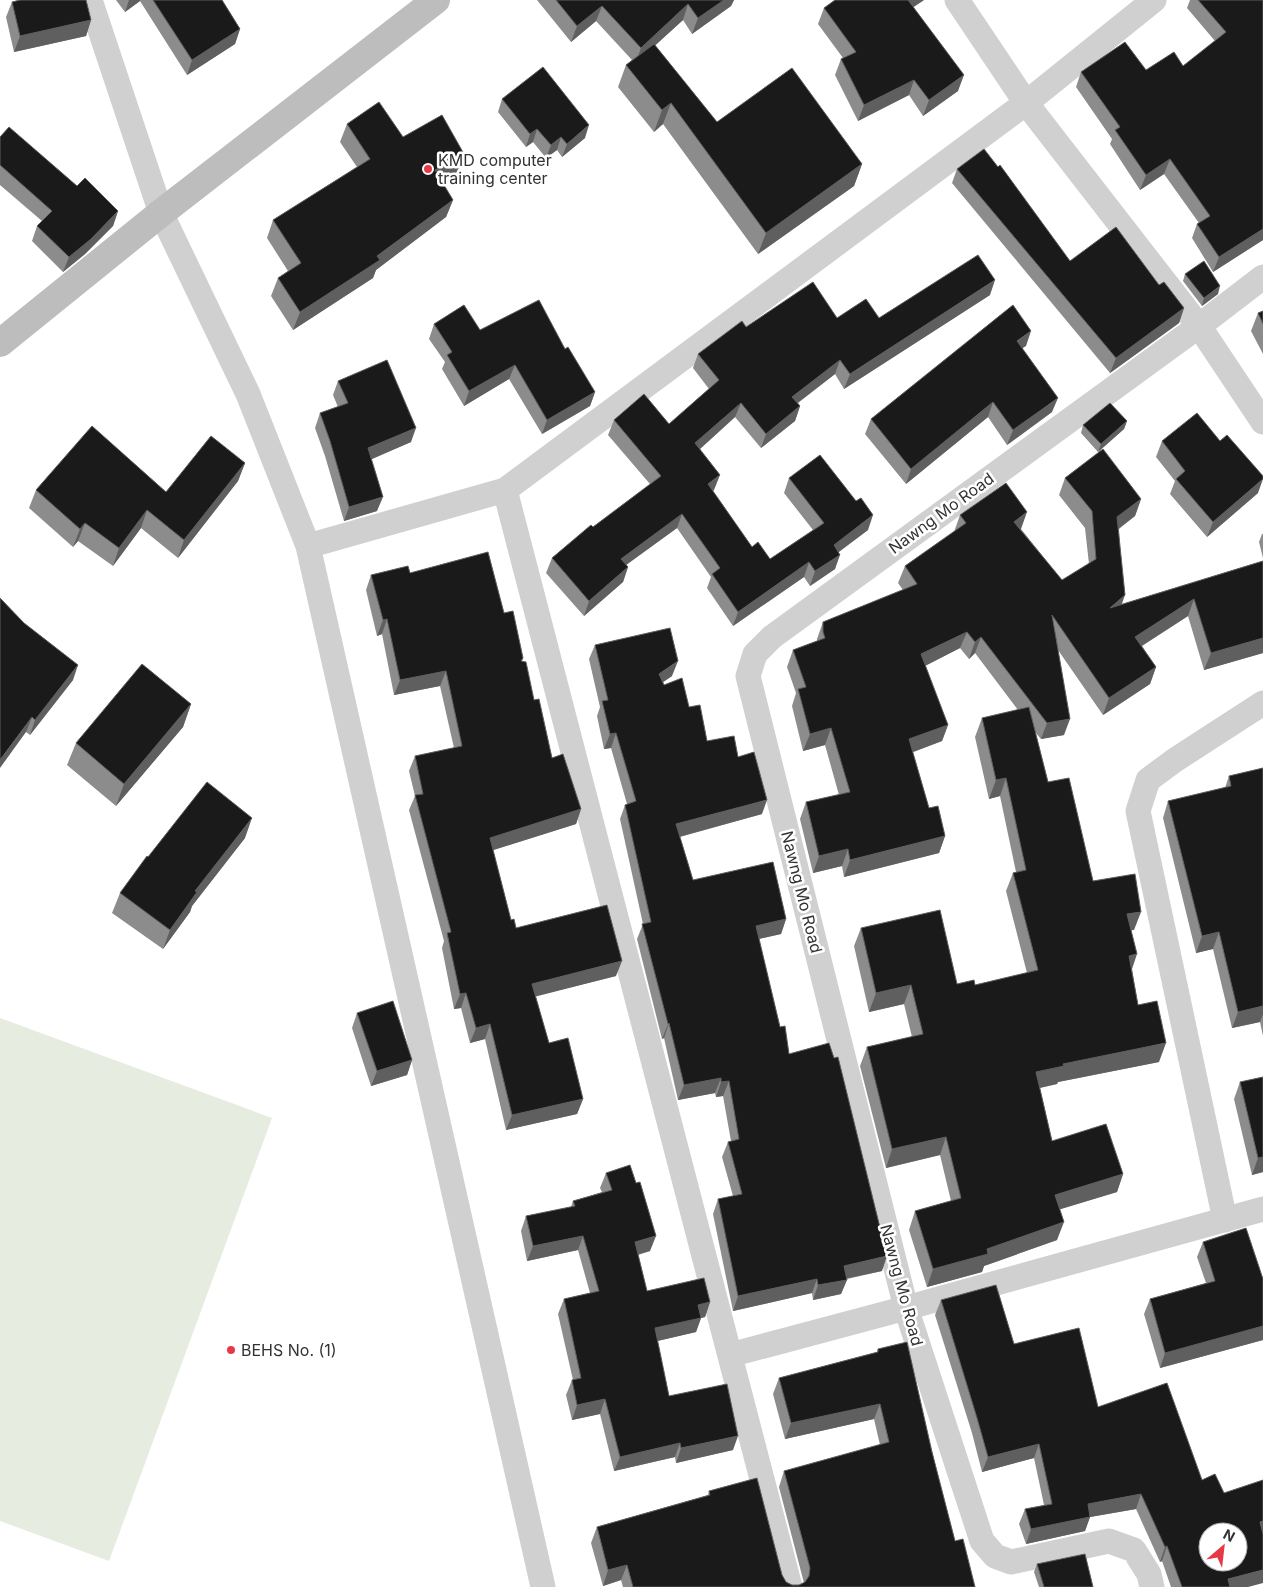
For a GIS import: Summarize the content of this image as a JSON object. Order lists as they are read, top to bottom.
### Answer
{
  "streets": {
    "street": ["Nawng Mo Road"]
  },
  "places": ["KMD computer training center", "BEHS No. (1)"],
  "north": "top right"
}
